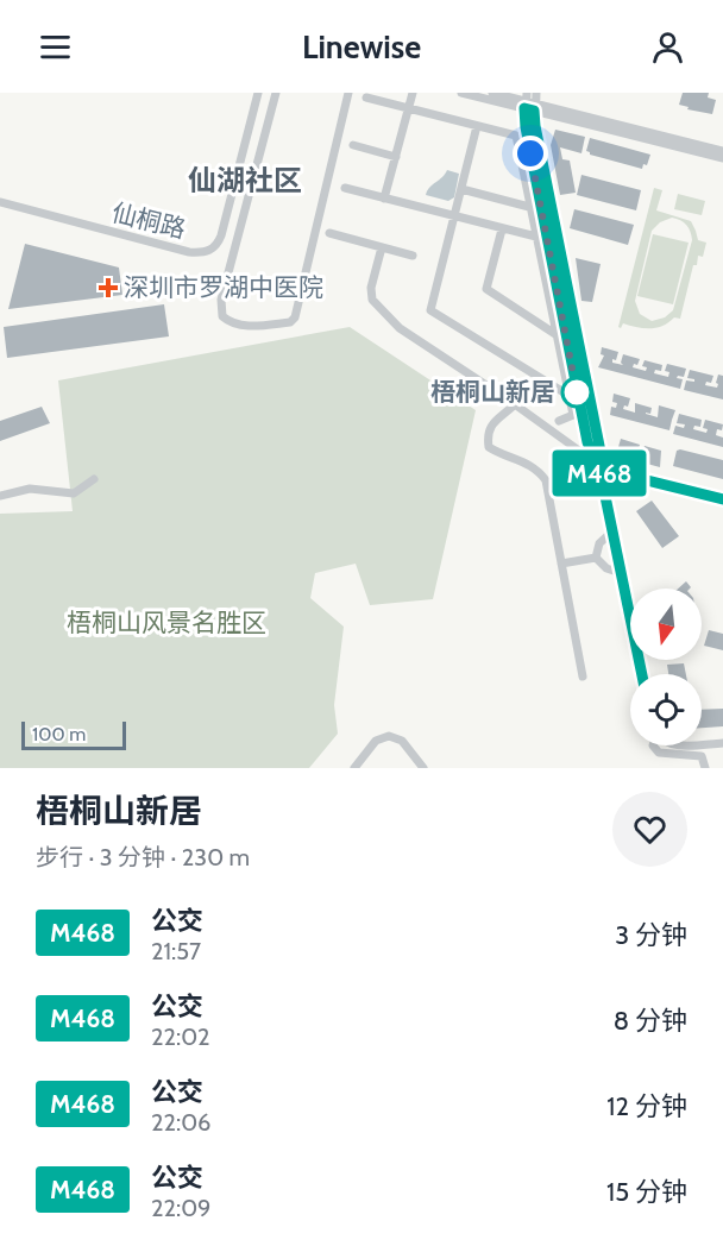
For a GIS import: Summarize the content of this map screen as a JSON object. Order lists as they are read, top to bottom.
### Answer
{
  "streets": {
    "street": ["仙桐路"]
  },
  "districts": ["仙湖社区"],
  "parks": ["梧桐山风景名胜区"],
  "places": {
    "health": ["深圳市罗湖中医院"],
    "other": ["梧桐山新居"]
  },
  "lines": ["bus line M468"],
  "scale_bar": "100 m",
  "north": "bottom",
  "page": {
    "header": "Linewise",
    "on_map": "M468",
    "scale": "100 m",
    "heading": ["梧桐山新居", "步行 · 3 分钟 · 230 m"],
    "list": [
      {
        "mark": "M468",
        "name": "公交",
        "note": "21:57",
        "value": "3 分钟"
      },
      {
        "mark": "M468",
        "name": "公交",
        "note": "22:02",
        "value": "8 分钟"
      },
      {
        "mark": "M468",
        "name": "公交",
        "note": "22:06",
        "value": "12 分钟"
      },
      {
        "mark": "M468",
        "name": "公交",
        "note": "22:09",
        "value": "15 分钟"
      }
    ]
  }
}
